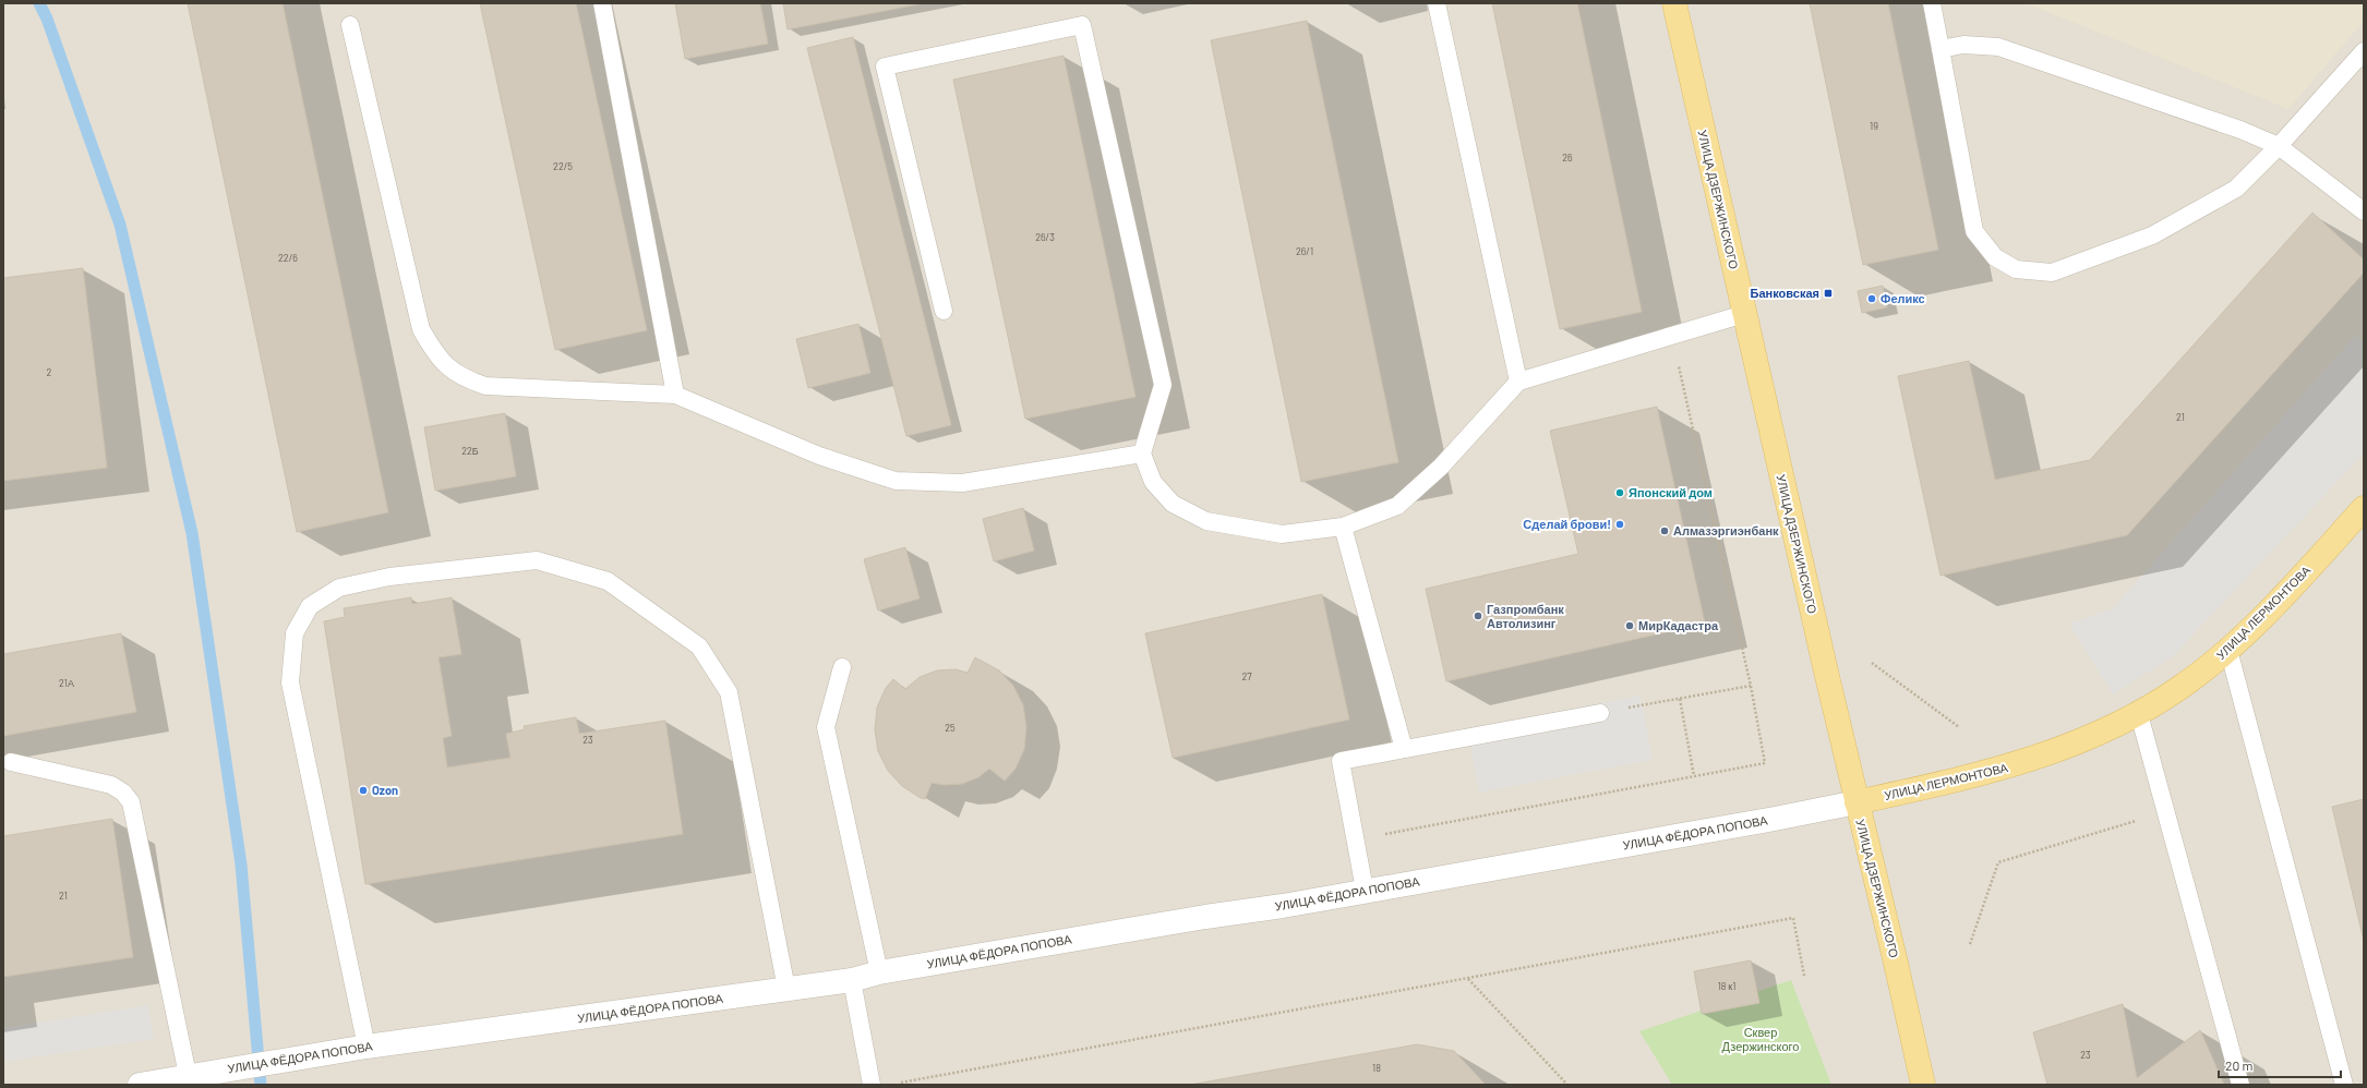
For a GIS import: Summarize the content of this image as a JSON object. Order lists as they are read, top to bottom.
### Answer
{
  "streets": {
    "main road": ["УЛИЦА ДЗЕРЖИНСКОГО", "УЛИЦА ЛЕРМОНТОВА"],
    "street": ["УЛИЦА ФЁДОРА ПОПОВА"]
  },
  "crossings": [
    ["УЛИЦА ДЗЕРЖИНСКОГО", "УЛИЦА ЛЕРМОНТОВА"],
    ["УЛИЦА ДЗЕРЖИНСКОГО", "УЛИЦА ФЁДОРА ПОПОВА"],
    ["УЛИЦА ЛЕРМОНТОВА", "УЛИЦА ФЁДОРА ПОПОВА"]
  ],
  "parks": ["Сквер Дзержинского"],
  "places": {
    "transit": ["Банковская"],
    "other": [
      "Феликс",
      "Японский дом",
      "Сделай брови!",
      "Алмазэргиэнбанк",
      "Газпромбанк Автолизинг",
      "МирКадастра",
      "Ozon"
    ]
  },
  "house_numbers": [
    "19",
    "26",
    "22/5",
    "26/3",
    "26/1",
    "22/6",
    "2",
    "21",
    "22Б",
    "27",
    "21А",
    "25",
    "23",
    "21",
    "18 к1",
    "23",
    "18"
  ],
  "scale_bar": "20 m"
}
